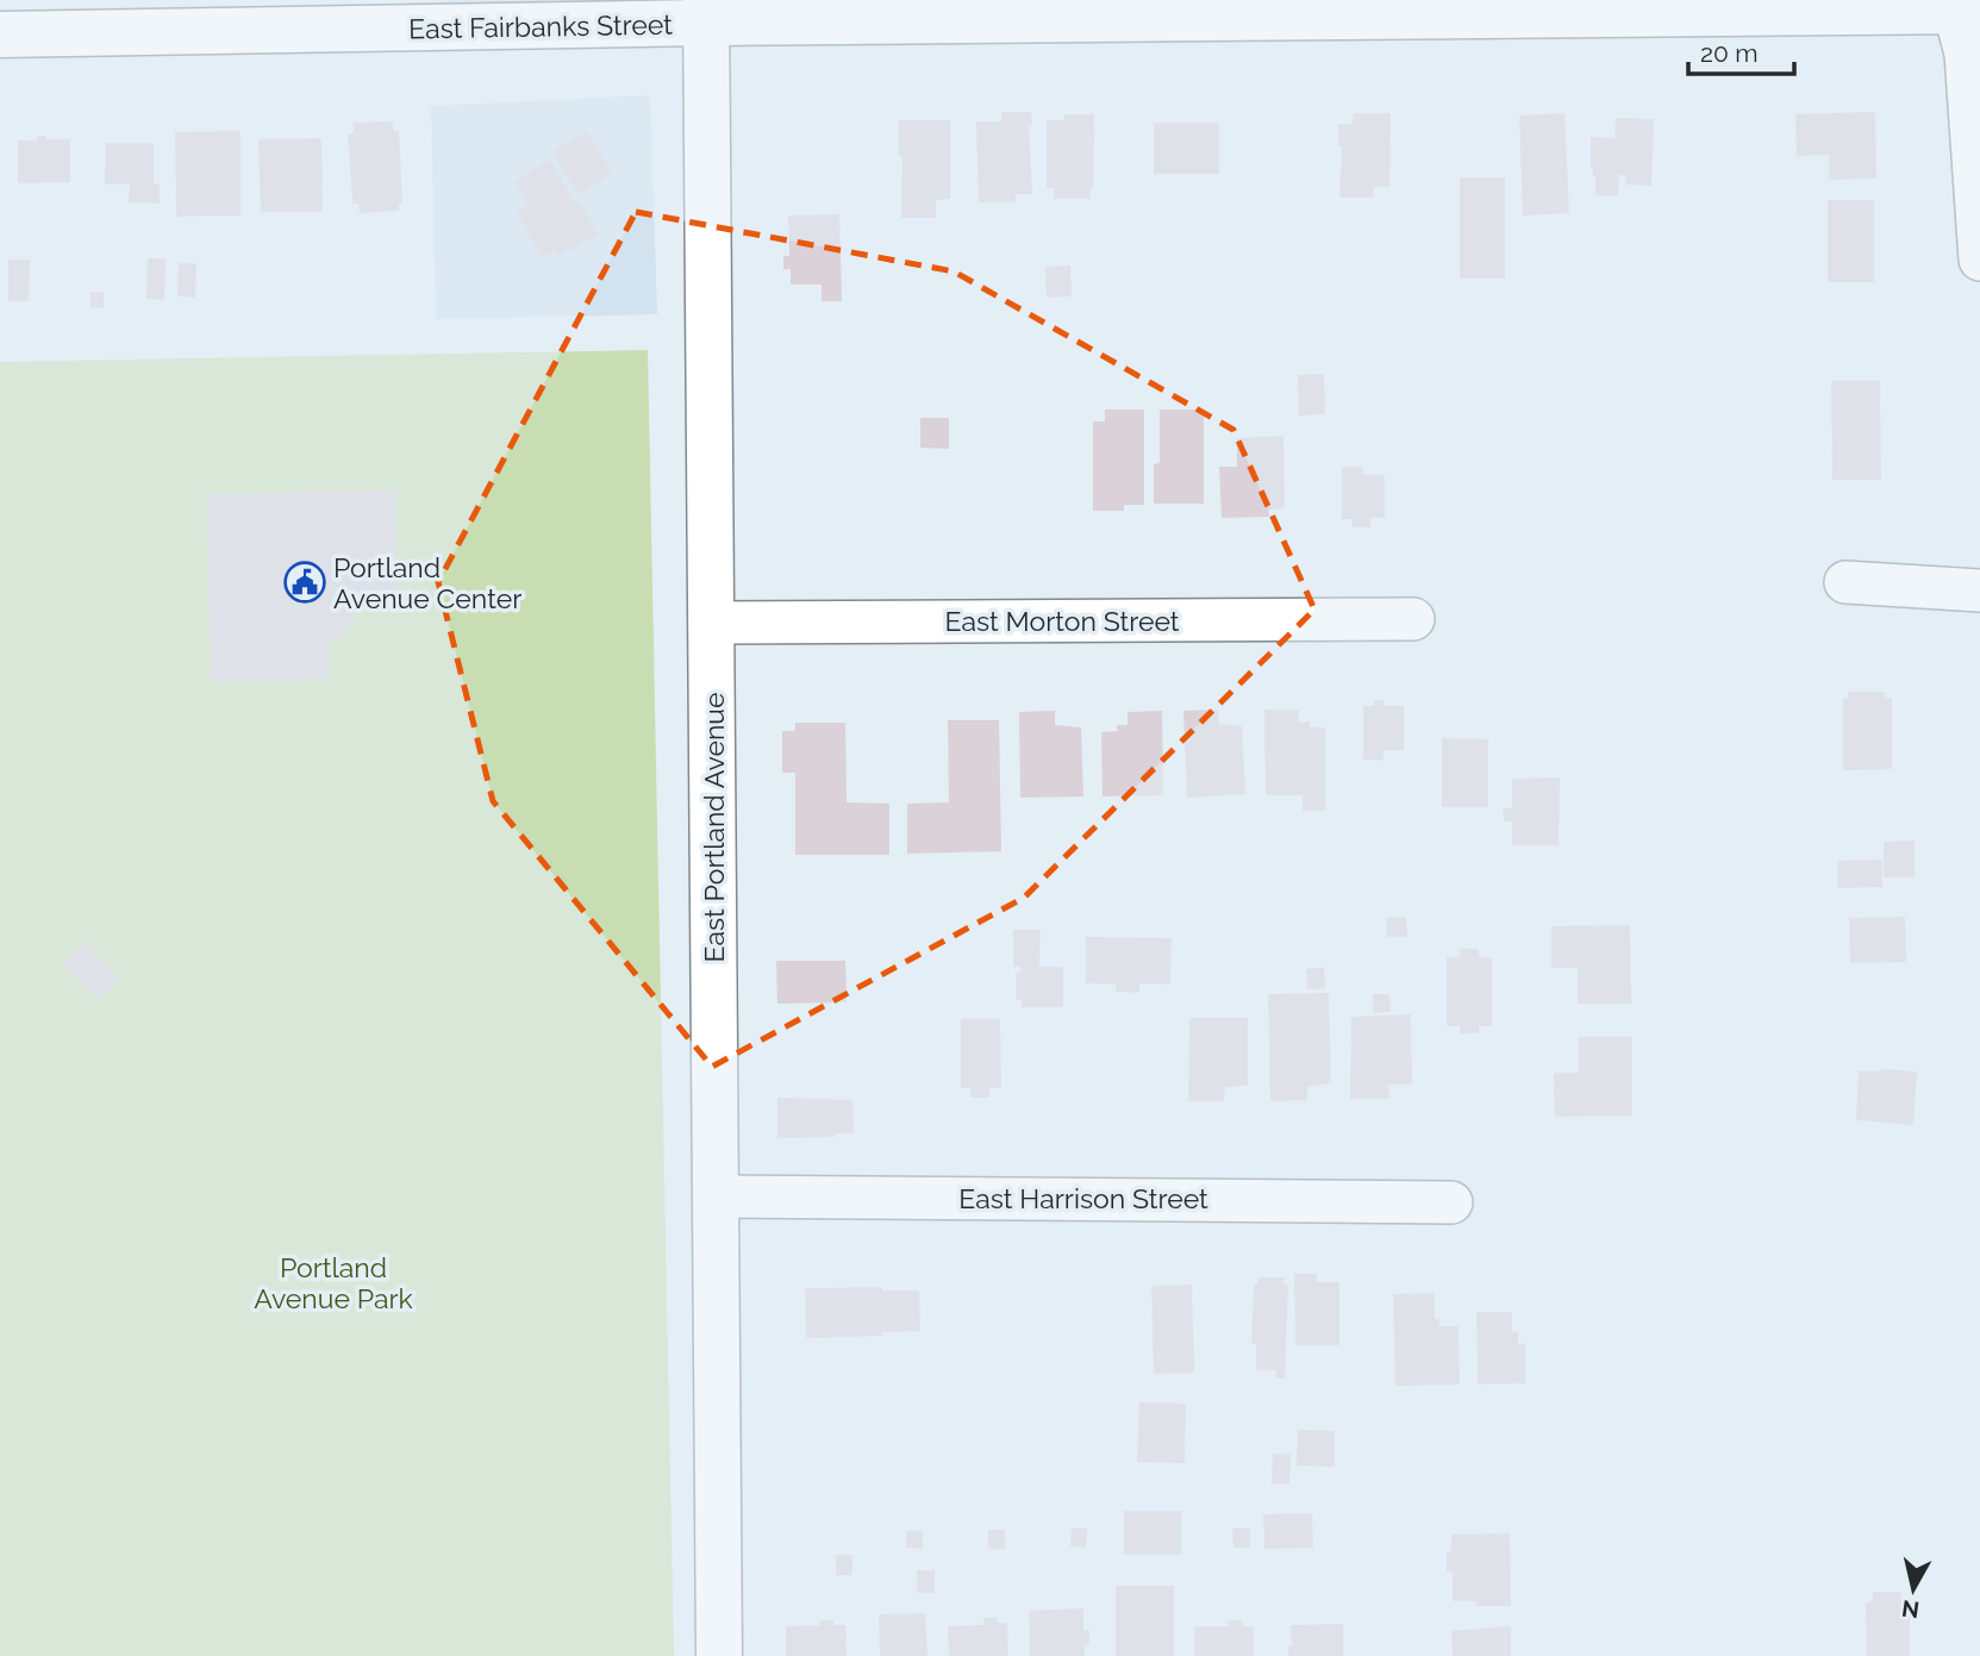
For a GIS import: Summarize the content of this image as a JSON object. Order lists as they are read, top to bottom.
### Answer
{
  "streets": {
    "street": [
      "East Fairbanks Street",
      "East Morton Street",
      "East Portland Avenue",
      "East Harrison Street"
    ]
  },
  "crossings": [
    ["East Fairbanks Street", "East Portland Avenue"],
    ["East Morton Street", "East Portland Avenue"],
    ["East Portland Avenue", "East Harrison Street"]
  ],
  "parks": ["Portland Avenue Park"],
  "places": {
    "public building": ["Portland Avenue Center"]
  },
  "scale_bar": "20 m",
  "north": "bottom"
}
